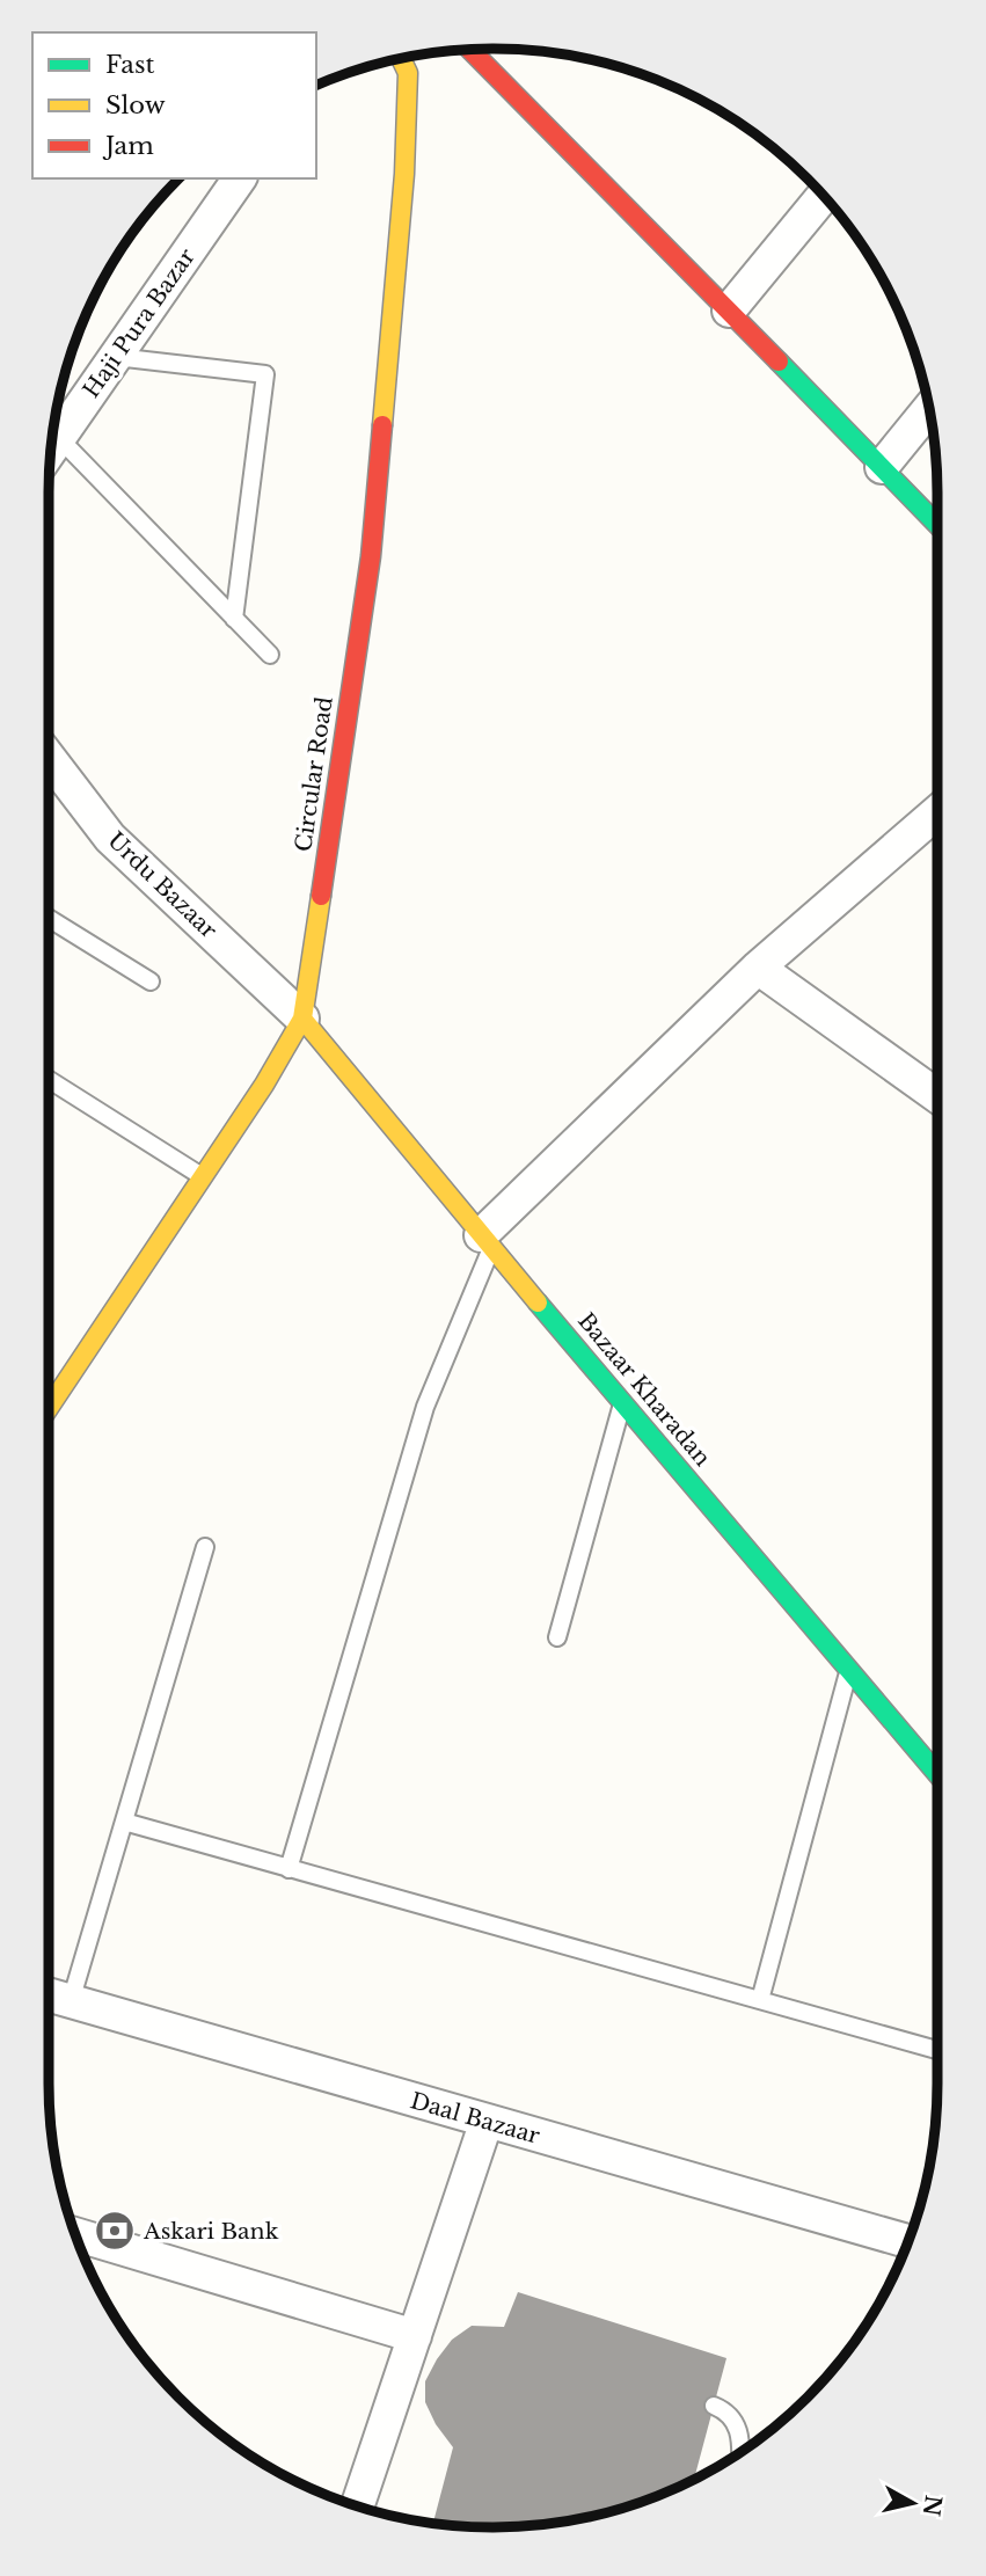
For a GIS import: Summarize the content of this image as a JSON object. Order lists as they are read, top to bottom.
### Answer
{
  "streets": {
    "street": [
      "Haji Pura Bazar",
      "Circular Road",
      "Urdu Bazaar",
      "Bazaar Kharadan",
      "Daal Bazaar"
    ]
  },
  "crossings": [
    ["Circular Road", "Urdu Bazaar"],
    ["Circular Road", "Bazaar Kharadan"],
    ["Urdu Bazaar", "Bazaar Kharadan"]
  ],
  "places": {
    "bank": ["Askari Bank"]
  },
  "legend": ["Fast", "Slow", "Jam"],
  "north": "right"
}
